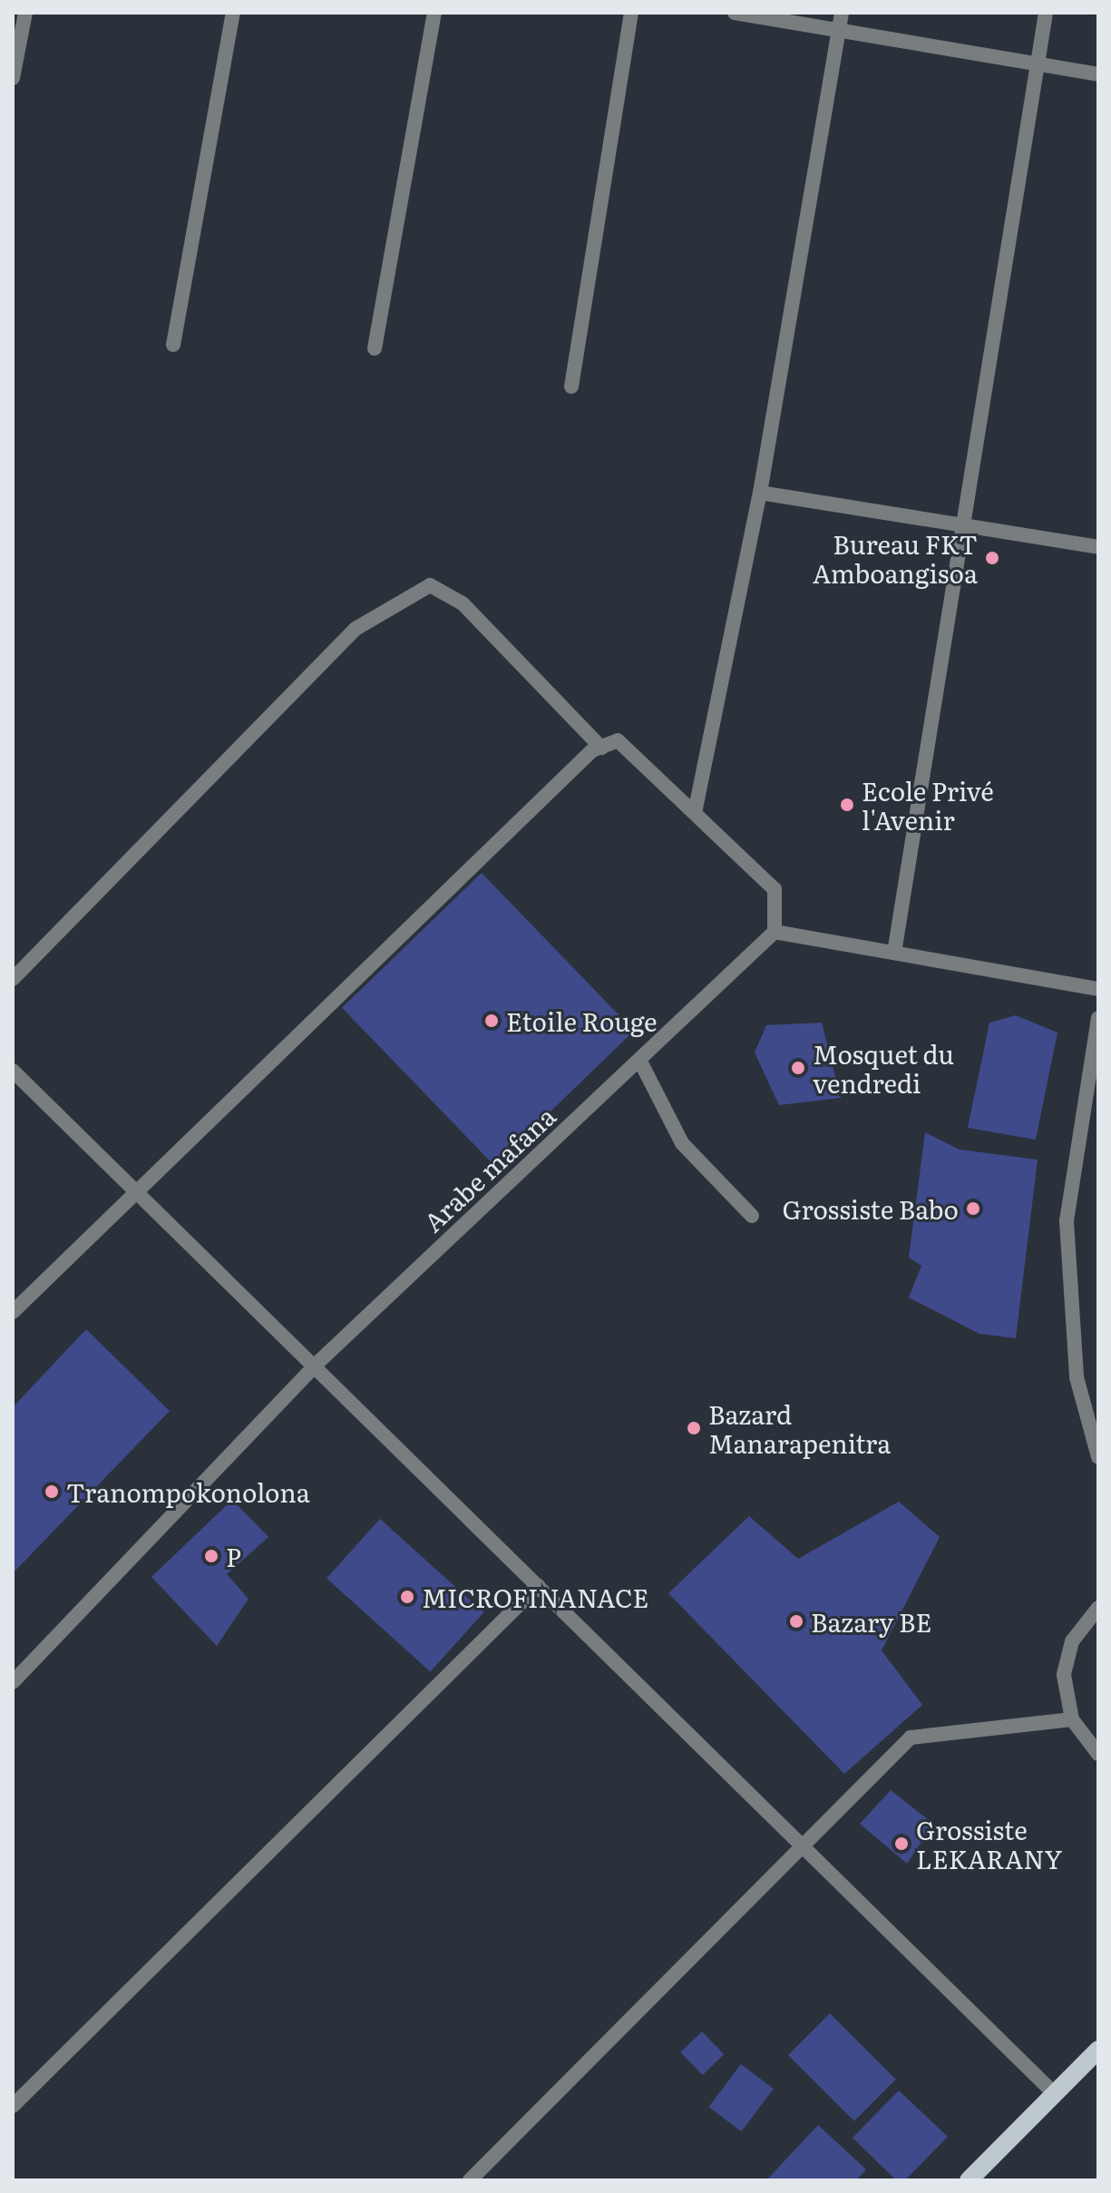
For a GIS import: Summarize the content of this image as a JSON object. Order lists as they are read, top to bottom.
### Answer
{
  "streets": {
    "street": ["Arabe mafana"]
  },
  "places": [
    "Bureau FKT Amboangisoa",
    "Ecole Privé l'Avenir",
    "Etoile Rouge",
    "Mosquet du vendredi",
    "Grossiste Babo",
    "Bazard Manarapenitra",
    "Tranompokonolona",
    "P",
    "MICROFINANACE",
    "Bazary BE",
    "Grossiste LEKARANY"
  ]
}
